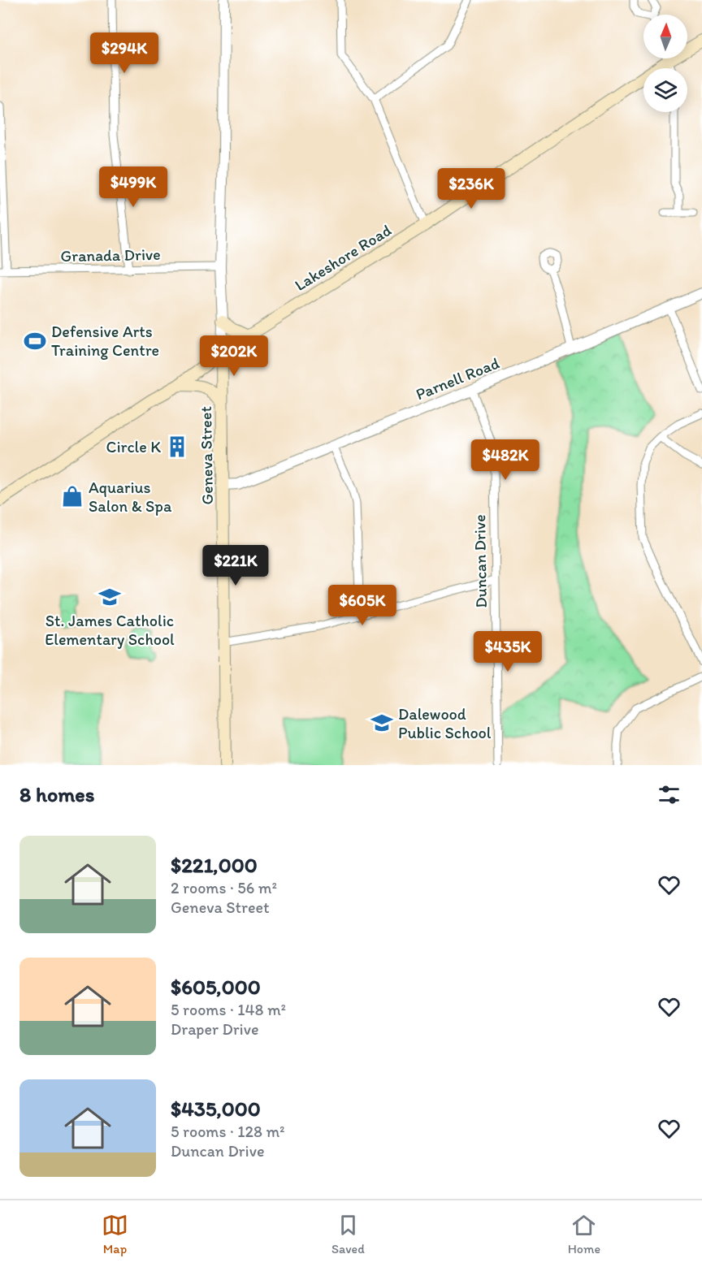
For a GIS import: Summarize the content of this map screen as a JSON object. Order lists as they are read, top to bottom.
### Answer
{
  "streets": {
    "main road": ["Lakeshore Road", "Geneva Street"],
    "street": ["Granada Drive", "Parnell Road", "Duncan Drive"]
  },
  "crossings": [
    ["Granada Drive", "Geneva Street"],
    ["Lakeshore Road", "Geneva Street"],
    ["Parnell Road", "Geneva Street"],
    ["Parnell Road", "Duncan Drive"]
  ],
  "places": {
    "sports": ["Defensive Arts Training Centre"],
    "building": ["Circle K"],
    "shop": ["Aquarius Salon & Spa"],
    "school or university": ["St. James Catholic Elementary School", "Dalewood Public School"]
  },
  "north": "top",
  "page": {
    "price": [
      "$294K",
      "$499K",
      "$236K",
      "$202K",
      "$482K",
      "$221K",
      "$605K",
      "$435K"
    ],
    "heading": "8 homes",
    "list": [
      {
        "name": "$221,000",
        "note": "2 rooms · 56 m² · Geneva Street"
      },
      {
        "name": "$605,000",
        "note": "5 rooms · 148 m² · Draper Drive"
      },
      {
        "name": "$435,000",
        "note": "5 rooms · 128 m² · Duncan Drive"
      }
    ],
    "tabs": ["Map", "Saved", "Home"]
  }
}
